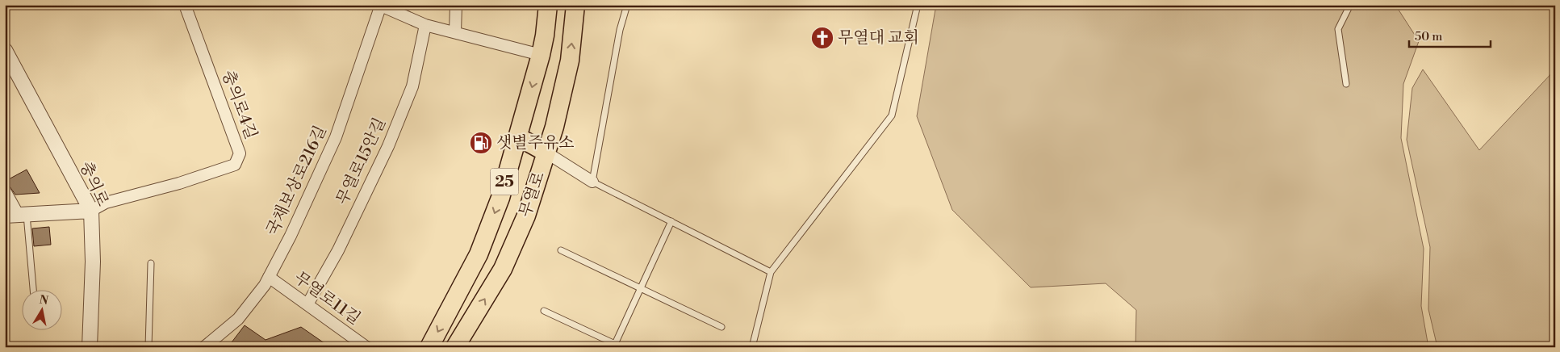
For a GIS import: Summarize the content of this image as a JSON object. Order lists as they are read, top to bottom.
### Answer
{
  "streets": {
    "main road": ["25", "무열로"],
    "street": [
      "충의로4길",
      "무열로15안길",
      "국채보상로216길",
      "충의로",
      "무열로11길"
    ]
  },
  "crossings": [
    ["충의로4길", "충의로"],
    ["무열로15안길", "무열로11길"],
    ["국채보상로216길", "무열로11길"]
  ],
  "places": {
    "church": ["무열대 교회"],
    "fuel station": ["샛별주유소"]
  },
  "scale_bar": "50 m",
  "north": "top"
}
